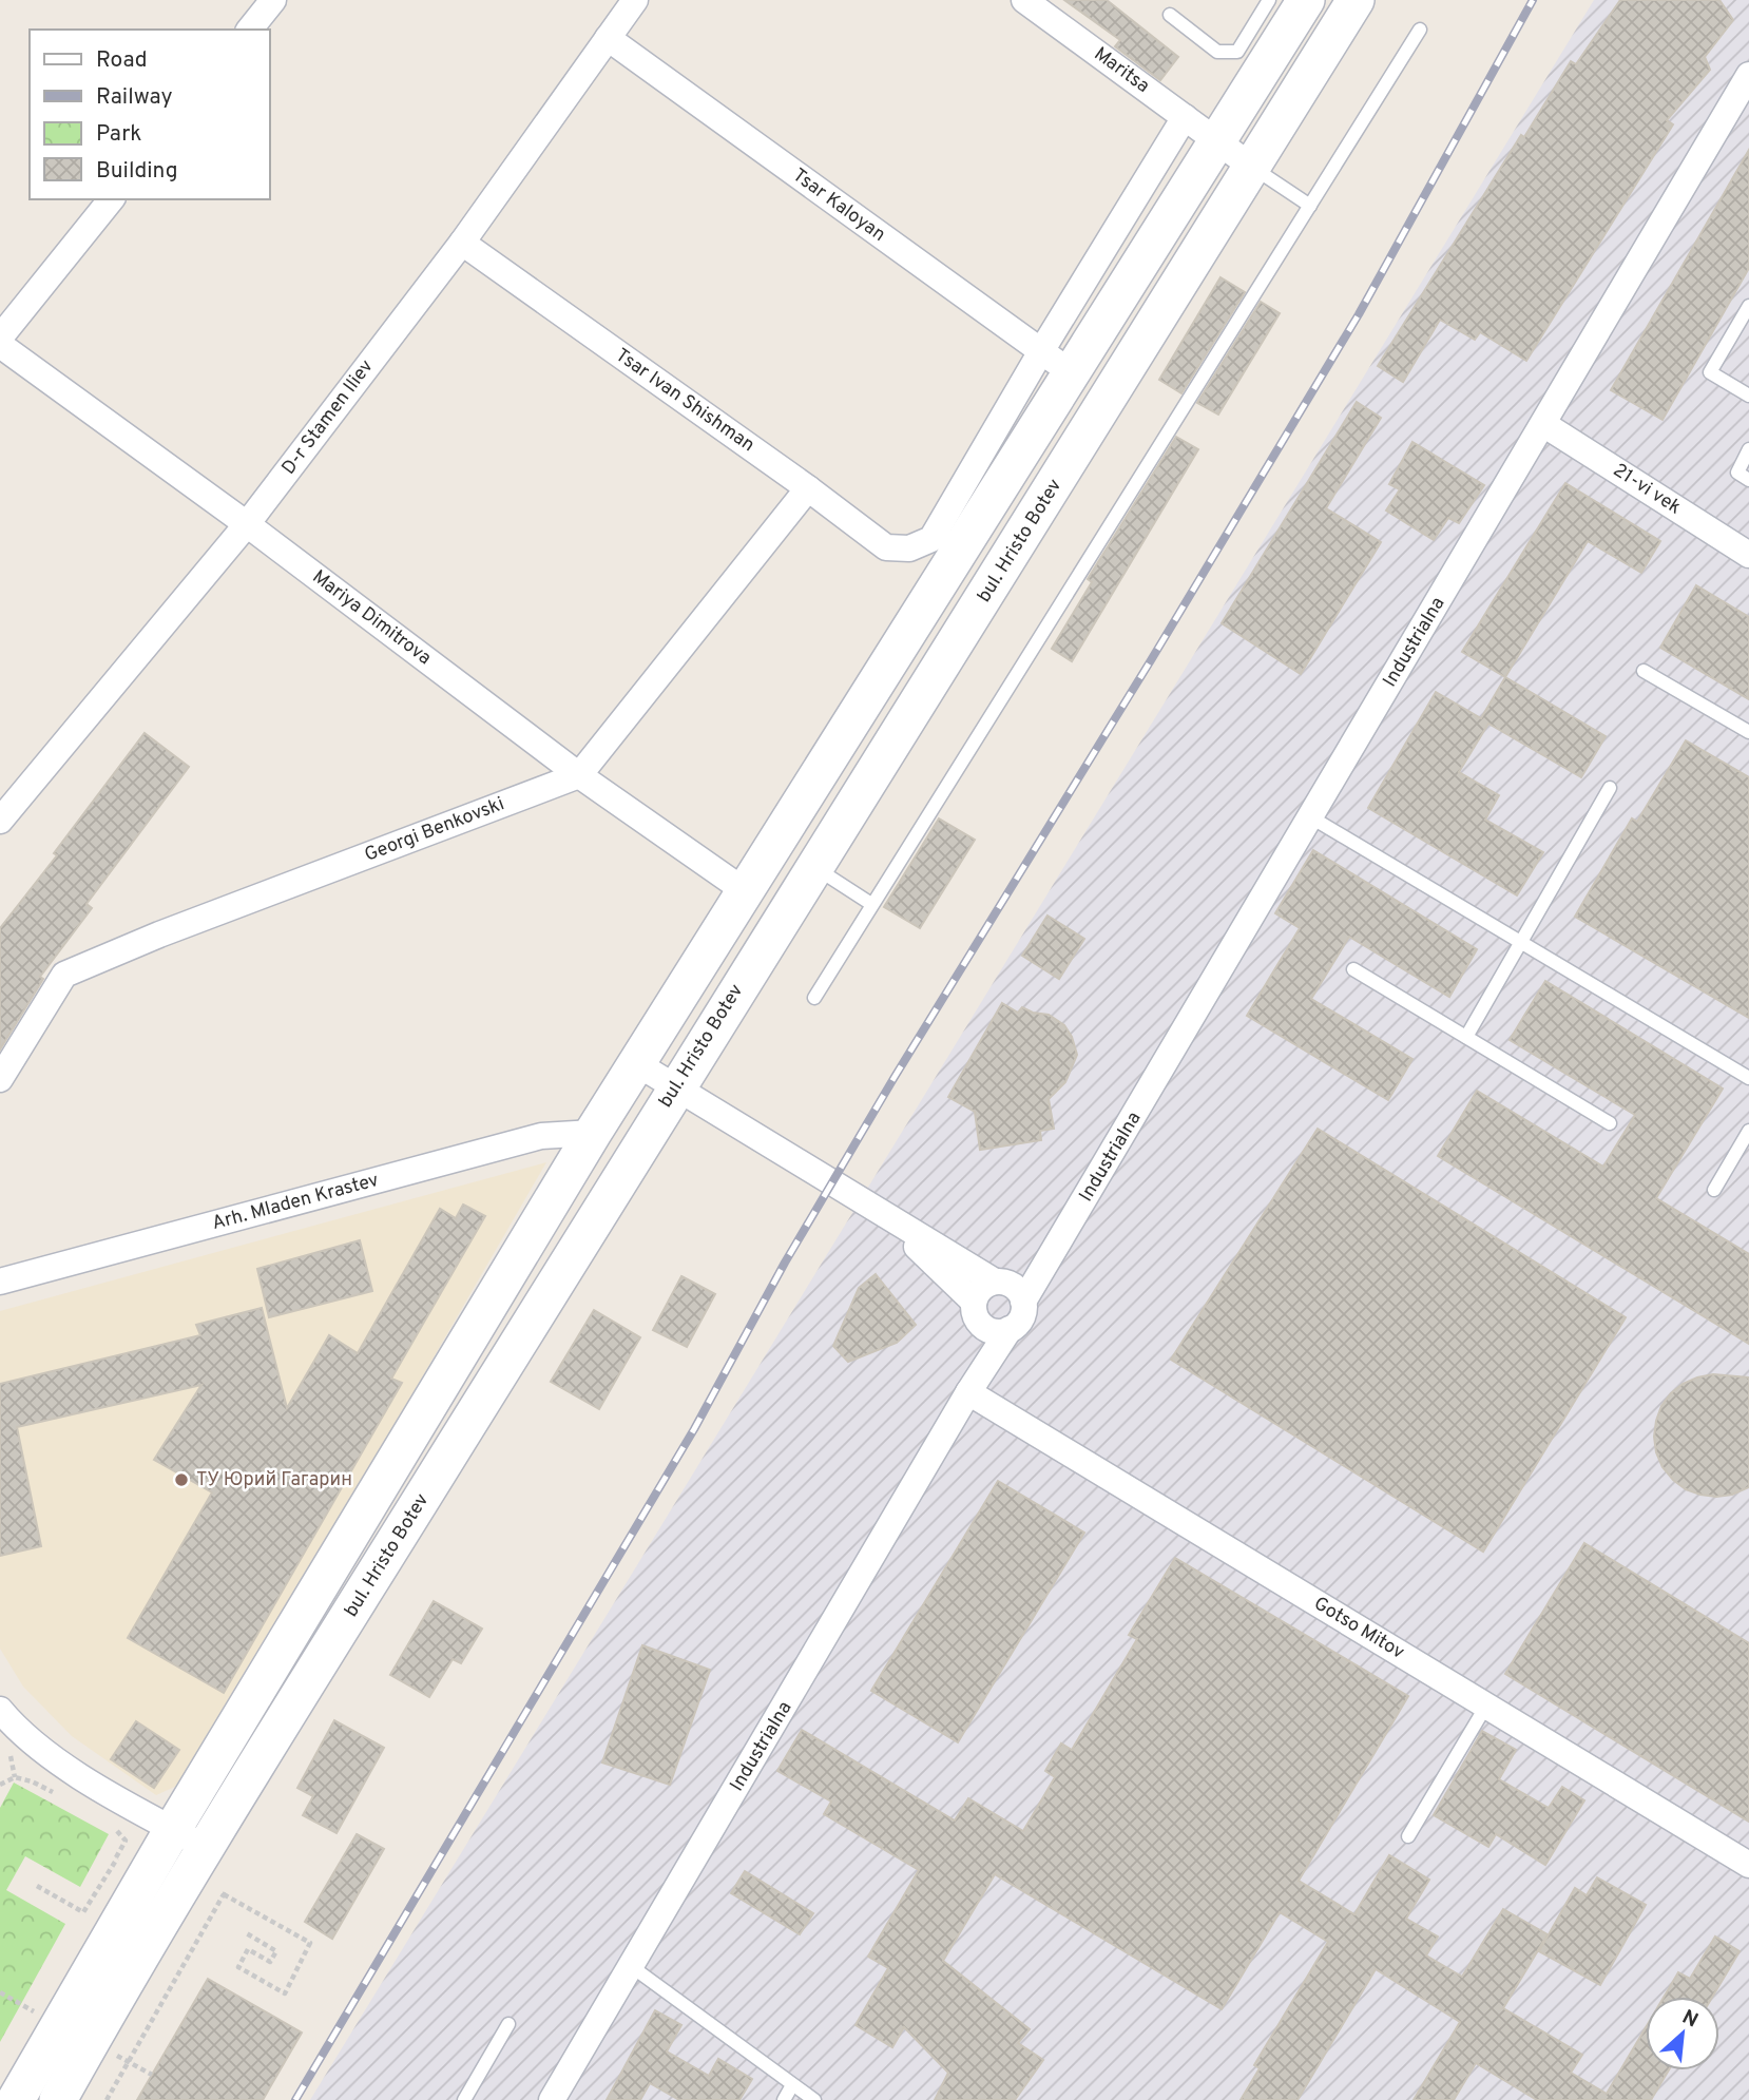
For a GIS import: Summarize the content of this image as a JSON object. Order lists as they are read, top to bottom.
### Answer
{
  "streets": {
    "main road": ["bul. Hristo Botev"],
    "street": [
      "Maritsa",
      "Tsar Kaloyan",
      "Tsar Ivan Shishman",
      "D-r Stamen Iliev",
      "21-vi vek",
      "Mariya Dimitrova",
      "Industrialna",
      "Georgi Benkovski",
      "Arh. Mladen Krastev",
      "Gotso Mitov"
    ]
  },
  "crossings": [
    ["Maritsa", "bul. Hristo Botev"],
    ["Tsar Kaloyan", "Tsar Ivan Shishman"],
    ["Tsar Kaloyan", "D-r Stamen Iliev"],
    ["Tsar Ivan Shishman", "D-r Stamen Iliev"],
    ["D-r Stamen Iliev", "Mariya Dimitrova"],
    ["21-vi vek", "Industrialna"],
    ["Mariya Dimitrova", "Georgi Benkovski"],
    ["Industrialna", "Gotso Mitov"]
  ],
  "places": ["ТУ Юрий Гагарин"],
  "legend": [
    "Road",
    "Railway",
    "Park",
    "Building"
  ],
  "north": "top right"
}
